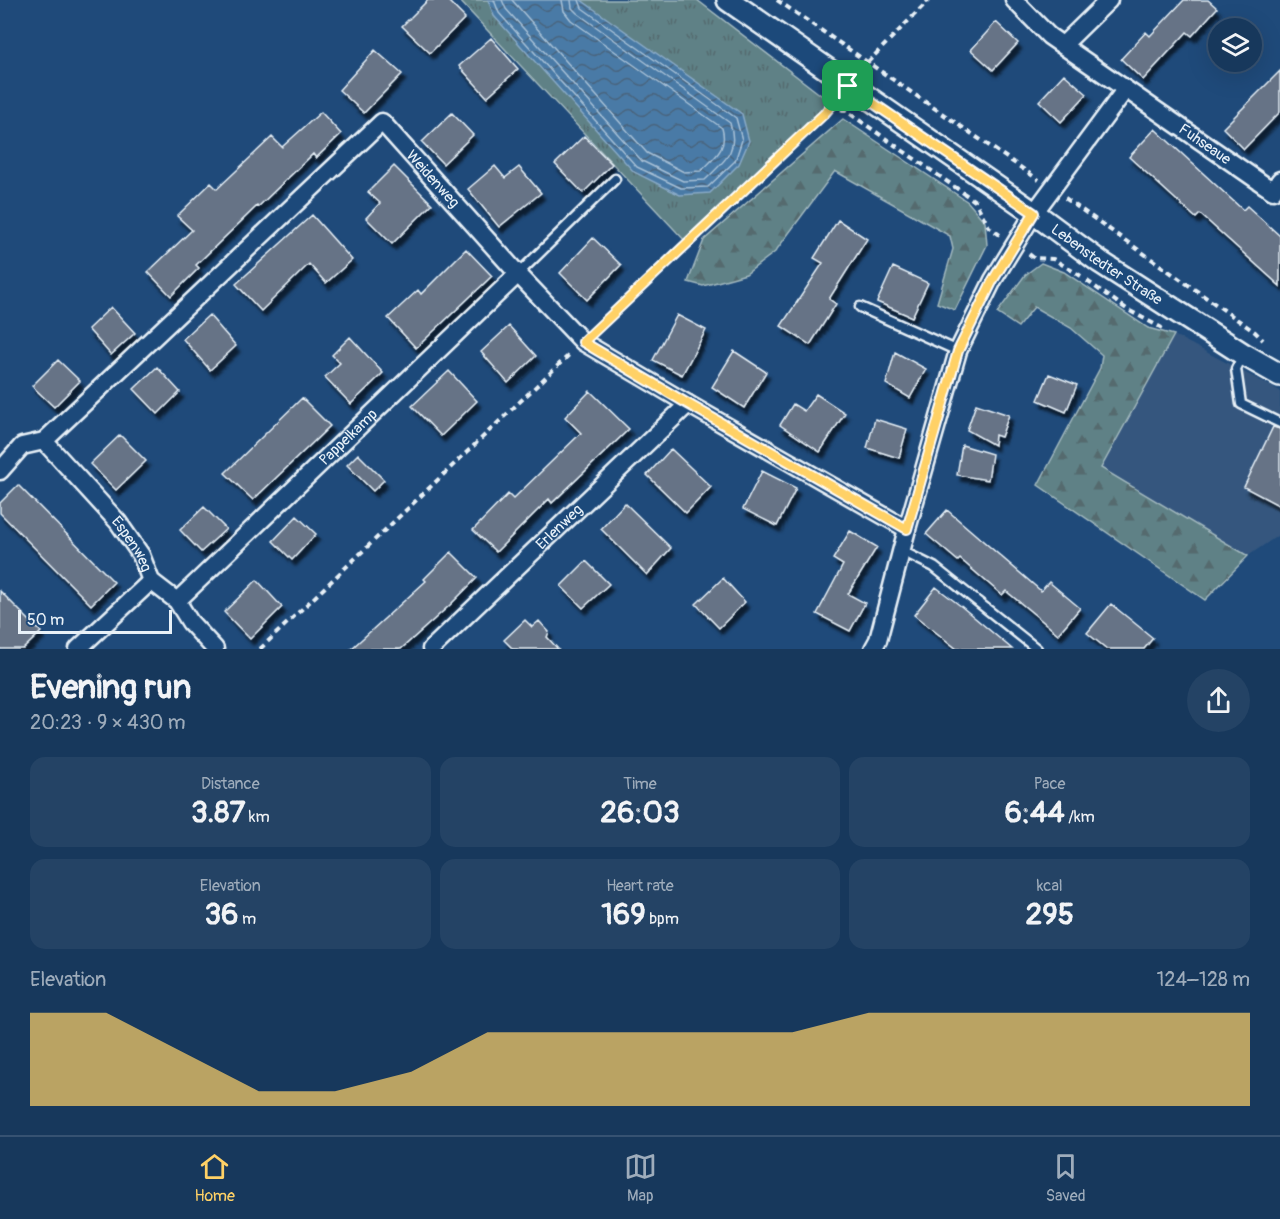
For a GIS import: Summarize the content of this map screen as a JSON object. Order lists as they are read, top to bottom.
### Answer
{
  "streets": {
    "street": [
      "Fuhseaue",
      "Weidenweg",
      "Lebenstedter Straße",
      "Pappelkamp",
      "Erlenweg",
      "Espenweg"
    ]
  },
  "crossings": [
    ["Weidenweg", "Pappelkamp"],
    ["Weidenweg", "Erlenweg"],
    ["Weidenweg", "Espenweg"],
    ["Pappelkamp", "Espenweg"]
  ],
  "scale_bar": "50 m",
  "page": {
    "scale": "50 m",
    "heading": ["Evening run", "20:23 · 9 × 430 m"],
    "stats": [
      ["Distance", "3.87 km"],
      ["Time", "26:03"],
      ["Pace", "6:44 /km"],
      ["Elevation", "36 m"],
      ["Heart rate", "169 bpm"],
      ["kcal", "295"]
    ],
    "chart": ["Elevation", "124–128 m"],
    "tabs": ["Home", "Map", "Saved"]
  }
}
